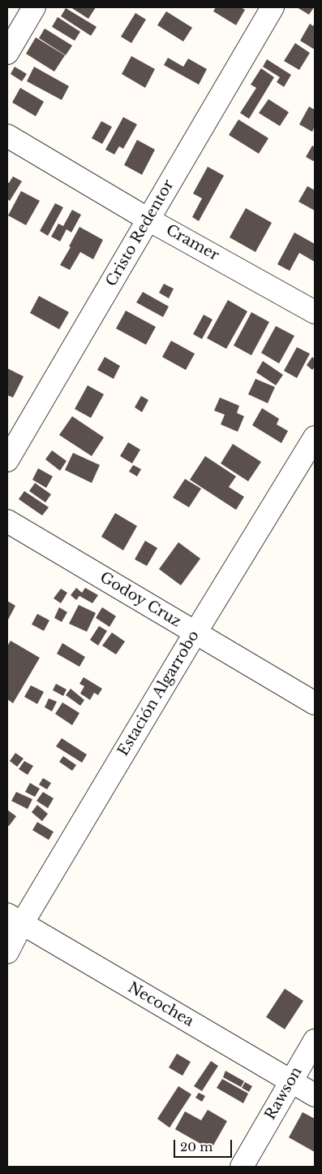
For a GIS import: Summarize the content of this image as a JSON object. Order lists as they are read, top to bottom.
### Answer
{
  "streets": {
    "street": [
      "Cristo Redentor",
      "Cramer",
      "Godoy Cruz",
      "Estación Algarrobo",
      "Necochea",
      "Rawson"
    ]
  },
  "crossings": [
    ["Cristo Redentor", "Cramer"],
    ["Godoy Cruz", "Estación Algarrobo"],
    ["Estación Algarrobo", "Necochea"],
    ["Necochea", "Rawson"]
  ],
  "scale_bar": "20 m"
}
